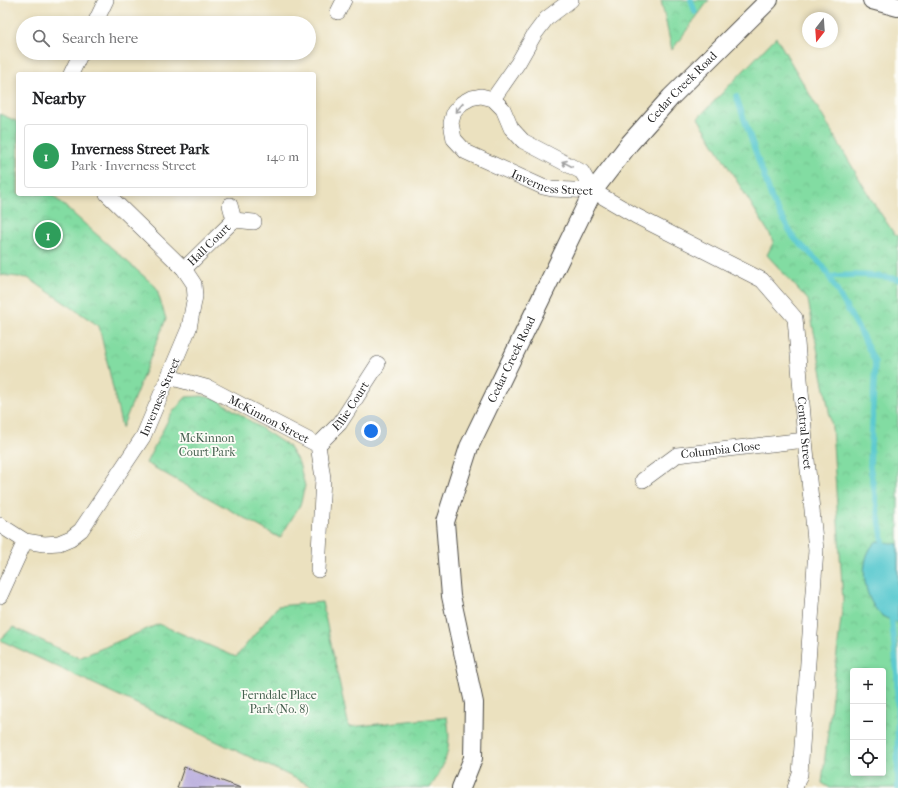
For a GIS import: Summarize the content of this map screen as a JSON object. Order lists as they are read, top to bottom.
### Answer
{
  "streets": {
    "street": [
      "Cedar Creek Road",
      "Inverness Street",
      "Hall Court",
      "Ellie Court",
      "McKinnon Street",
      "Central Street",
      "Columbia Close"
    ]
  },
  "crossings": [
    ["Cedar Creek Road", "Inverness Street"],
    ["Cedar Creek Road", "Central Street"],
    ["Inverness Street", "Hall Court"],
    ["Inverness Street", "McKinnon Street"],
    ["Inverness Street", "Central Street"],
    ["Ellie Court", "McKinnon Street"],
    ["Central Street", "Columbia Close"]
  ],
  "parks": ["McKinnon Court Park", "Ferndale Place Park (No. 8)"],
  "north": "bottom",
  "page": {
    "search": "Search here",
    "heading": "Nearby",
    "list": [
      {
        "mark": "1",
        "name": "Inverness Street Park",
        "note": "Park · Inverness Street",
        "value": "140 m"
      }
    ],
    "pins": "1",
    "map_buttons": ["+", "−"]
  }
}
